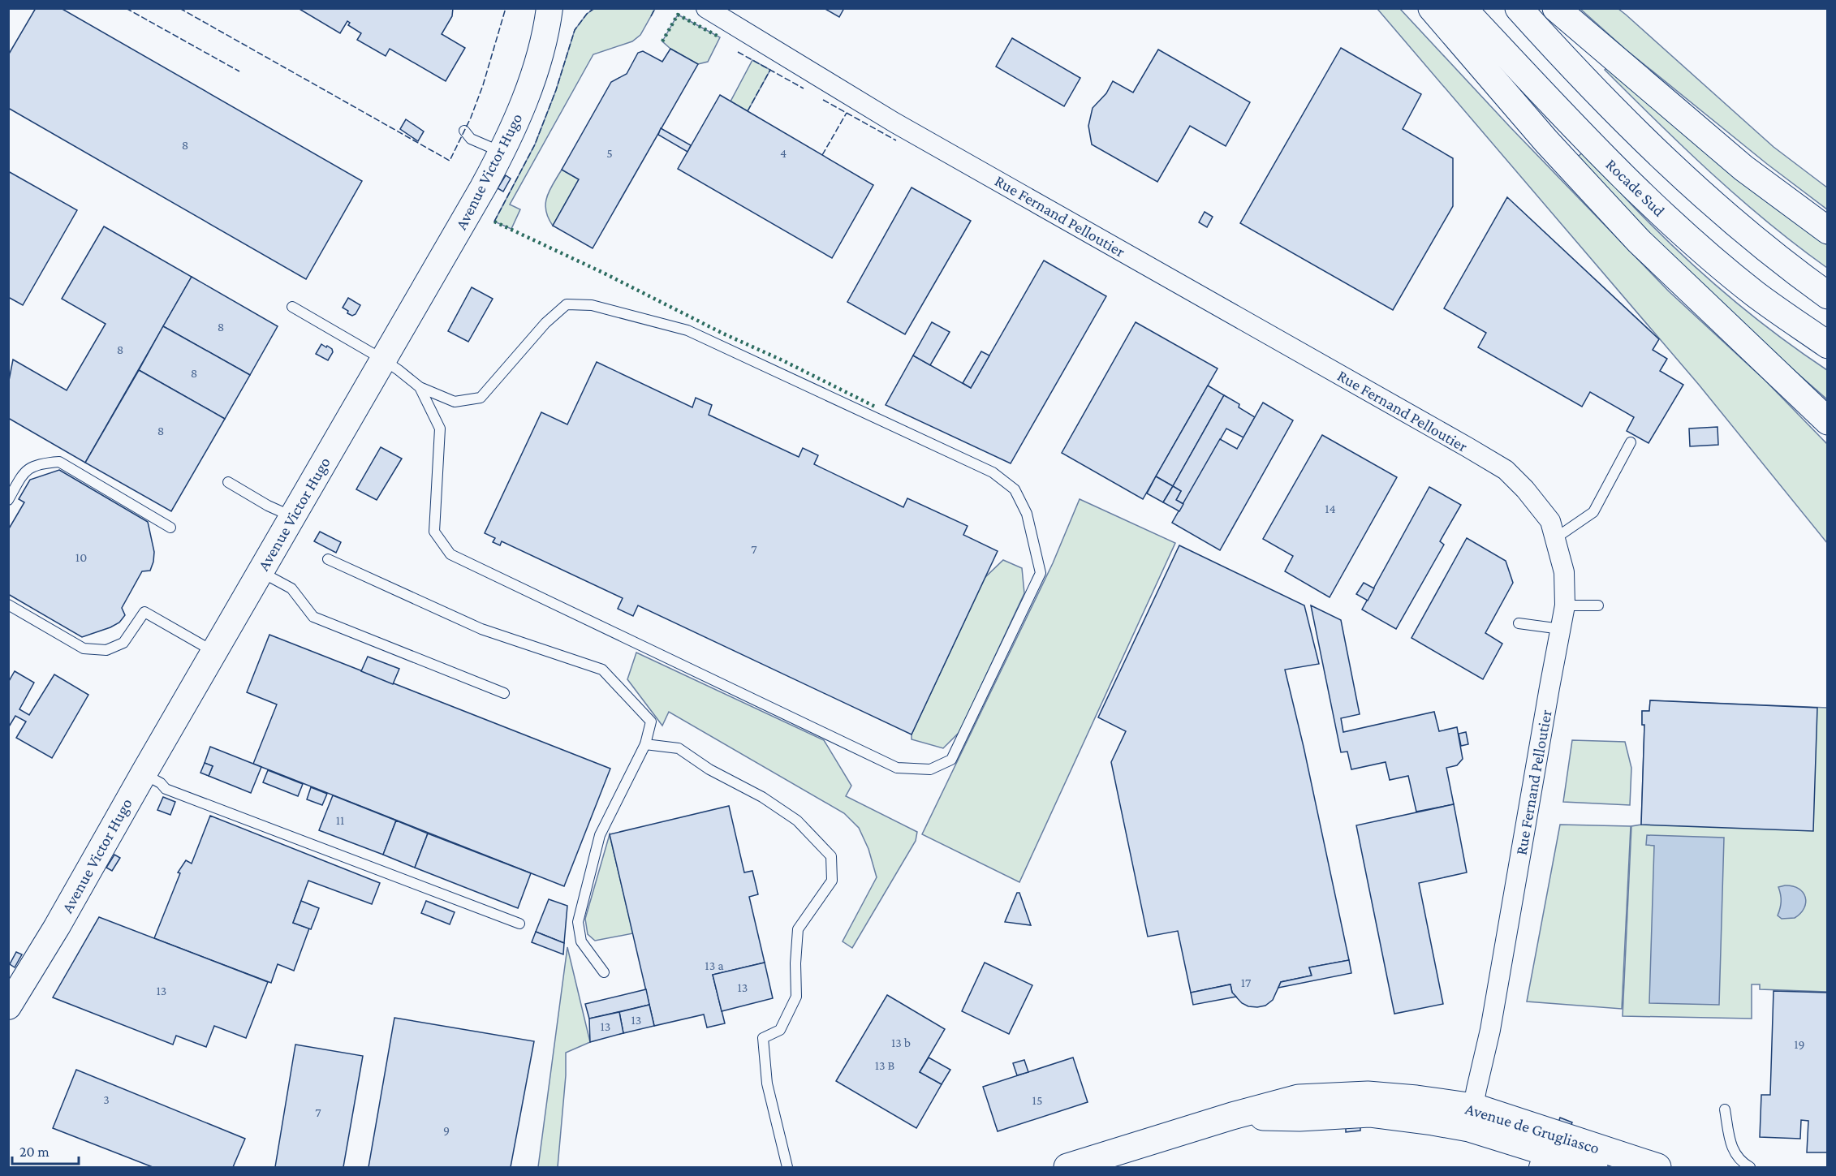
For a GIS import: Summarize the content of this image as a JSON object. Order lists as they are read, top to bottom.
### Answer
{
  "streets": {
    "main road": ["Rocade Sud", "Avenue de Grugliasco"],
    "street": ["Avenue Victor Hugo", "Rue Fernand Pelloutier"]
  },
  "crossings": [
    ["Rue Fernand Pelloutier", "Avenue de Grugliasco"]
  ],
  "house_numbers": [
    "8",
    "5",
    "4",
    "8",
    "8",
    "8",
    "8",
    "14",
    "7",
    "10",
    "11",
    "13 a",
    "17",
    "13",
    "13",
    "13",
    "13",
    "13 b",
    "19",
    "13 B",
    "3",
    "15",
    "7",
    "9"
  ],
  "scale_bar": "20 m"
}
